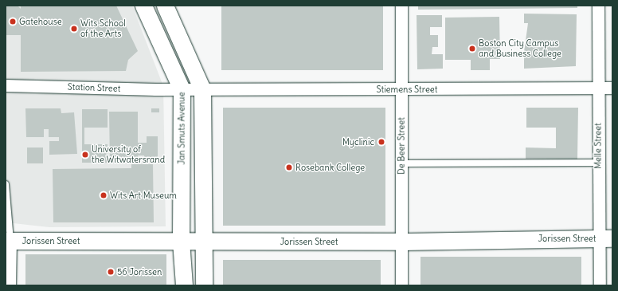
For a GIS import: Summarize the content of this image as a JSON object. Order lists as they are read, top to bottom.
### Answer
{
  "streets": {
    "main road": ["Jan Smuts Avenue", "Jorissen Street"],
    "street": [
      "Station Street",
      "Stiemens Street",
      "De Beer Street",
      "Melle Street"
    ]
  },
  "crossings": [
    ["Station Street", "Stiemens Street"],
    ["Station Street", "Jan Smuts Avenue"],
    ["Stiemens Street", "De Beer Street"],
    ["Stiemens Street", "Melle Street"],
    ["Jan Smuts Avenue", "Jorissen Street"],
    ["De Beer Street", "Jorissen Street"],
    ["Melle Street", "Jorissen Street"]
  ],
  "places": [
    "Gatehouse",
    "Wits School of the Arts",
    "Boston City Campus and Business College",
    "Myclinic",
    "University of the Witwatersrand",
    "Rosebank College",
    "Wits Art Museum",
    "56 Jorissen"
  ]
}
